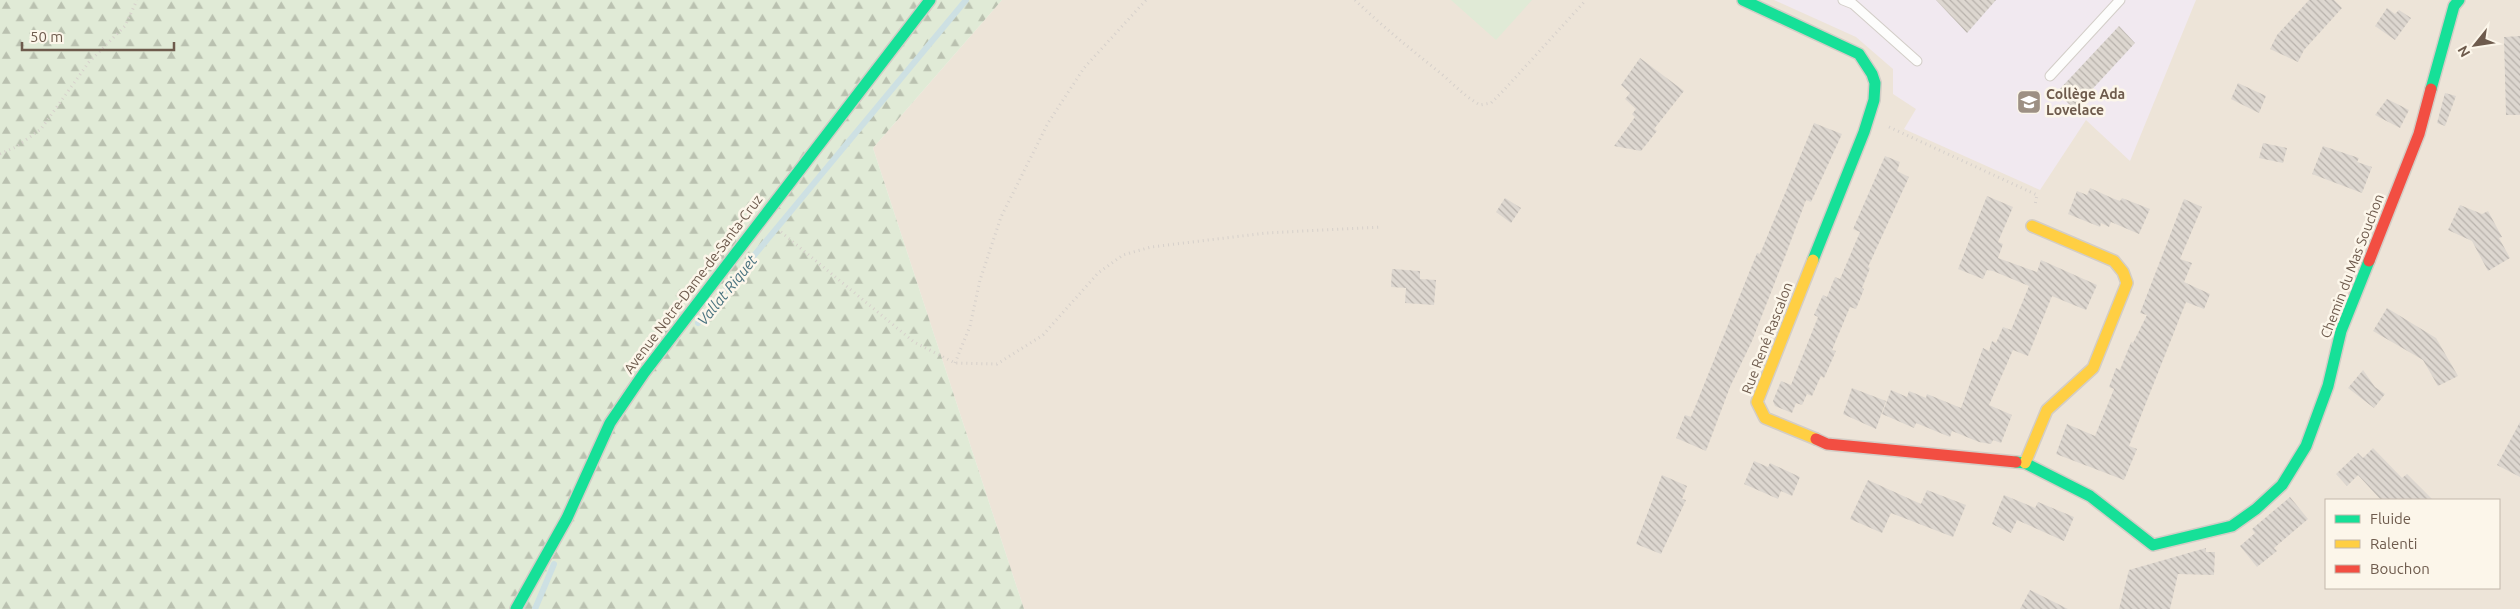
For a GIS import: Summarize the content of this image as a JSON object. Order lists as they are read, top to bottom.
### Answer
{
  "streets": {
    "street": ["Chemin du Mas Souchon", "Avenue Notre-Dame-de-Santa-Cruz", "Rue René Rascalon"]
  },
  "crossings": [
    ["Chemin du Mas Souchon", "Rue René Rascalon"]
  ],
  "water": ["Vallat Riquet"],
  "places": {
    "school or university": ["Collège Ada Lovelace"]
  },
  "legend": ["Fluide", "Ralenti", "Bouchon"],
  "scale_bar": "50 m",
  "north": "bottom left"
}
